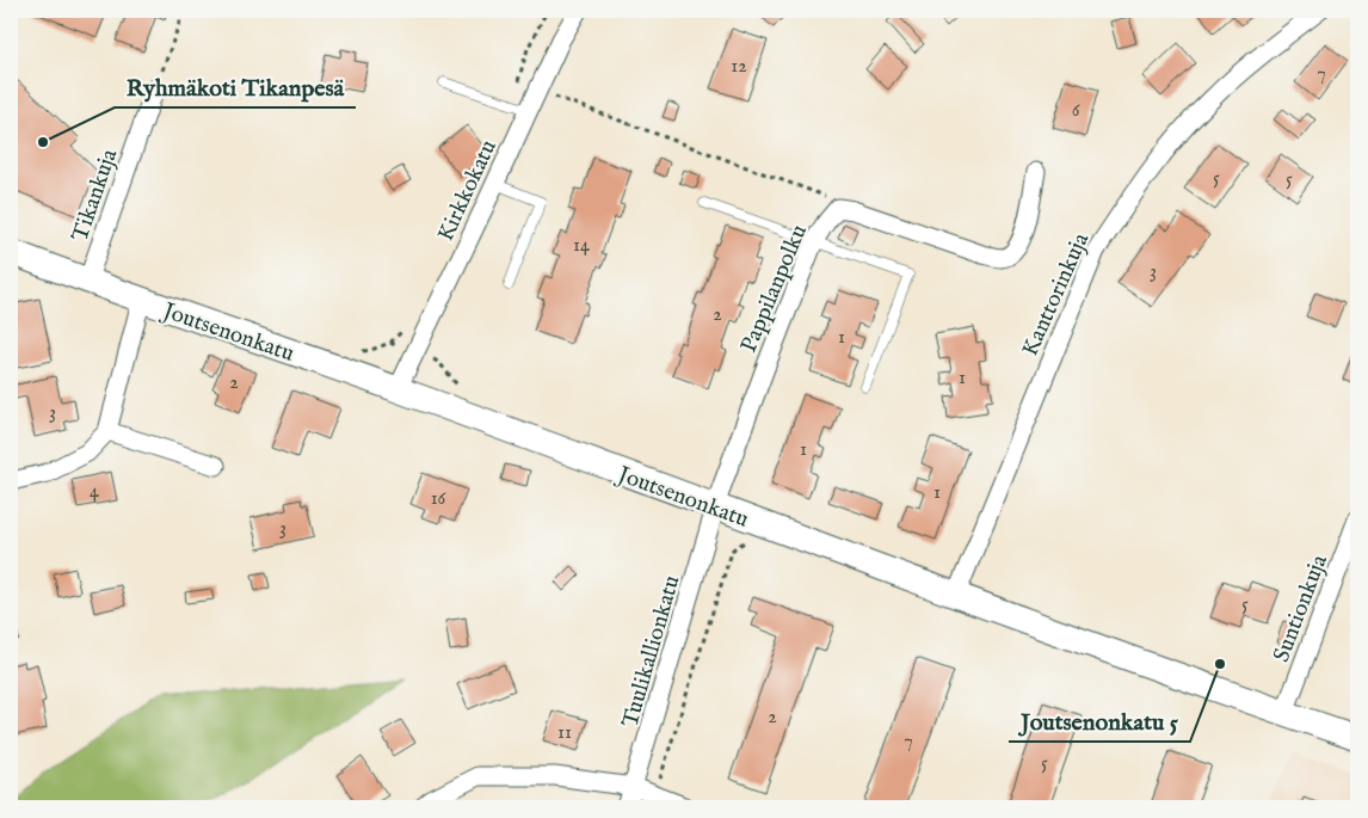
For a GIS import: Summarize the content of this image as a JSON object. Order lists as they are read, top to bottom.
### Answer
{
  "streets": {
    "main road": ["Joutsenonkatu"],
    "street": [
      "Kirkkokatu",
      "Tikankuja",
      "Pappilanpolku",
      "Kanttorinkuja",
      "Suntionkuja",
      "Tuulikallionkatu"
    ]
  },
  "crossings": [
    ["Kirkkokatu", "Joutsenonkatu"],
    ["Tikankuja", "Joutsenonkatu"],
    ["Pappilanpolku", "Joutsenonkatu"],
    ["Pappilanpolku", "Tuulikallionkatu"],
    ["Kanttorinkuja", "Joutsenonkatu"],
    ["Joutsenonkatu", "Suntionkuja"],
    ["Joutsenonkatu", "Tuulikallionkatu"]
  ],
  "places": ["Ryhmäkoti Tikanpesä", "Joutsenonkatu 5"],
  "house_numbers": [
    "12",
    "7",
    "6",
    "5",
    "5",
    "14",
    "3",
    "2",
    "1",
    "1",
    "2",
    "3",
    "1",
    "4",
    "1",
    "16",
    "3",
    "5",
    "2",
    "11",
    "7",
    "5"
  ]
}
